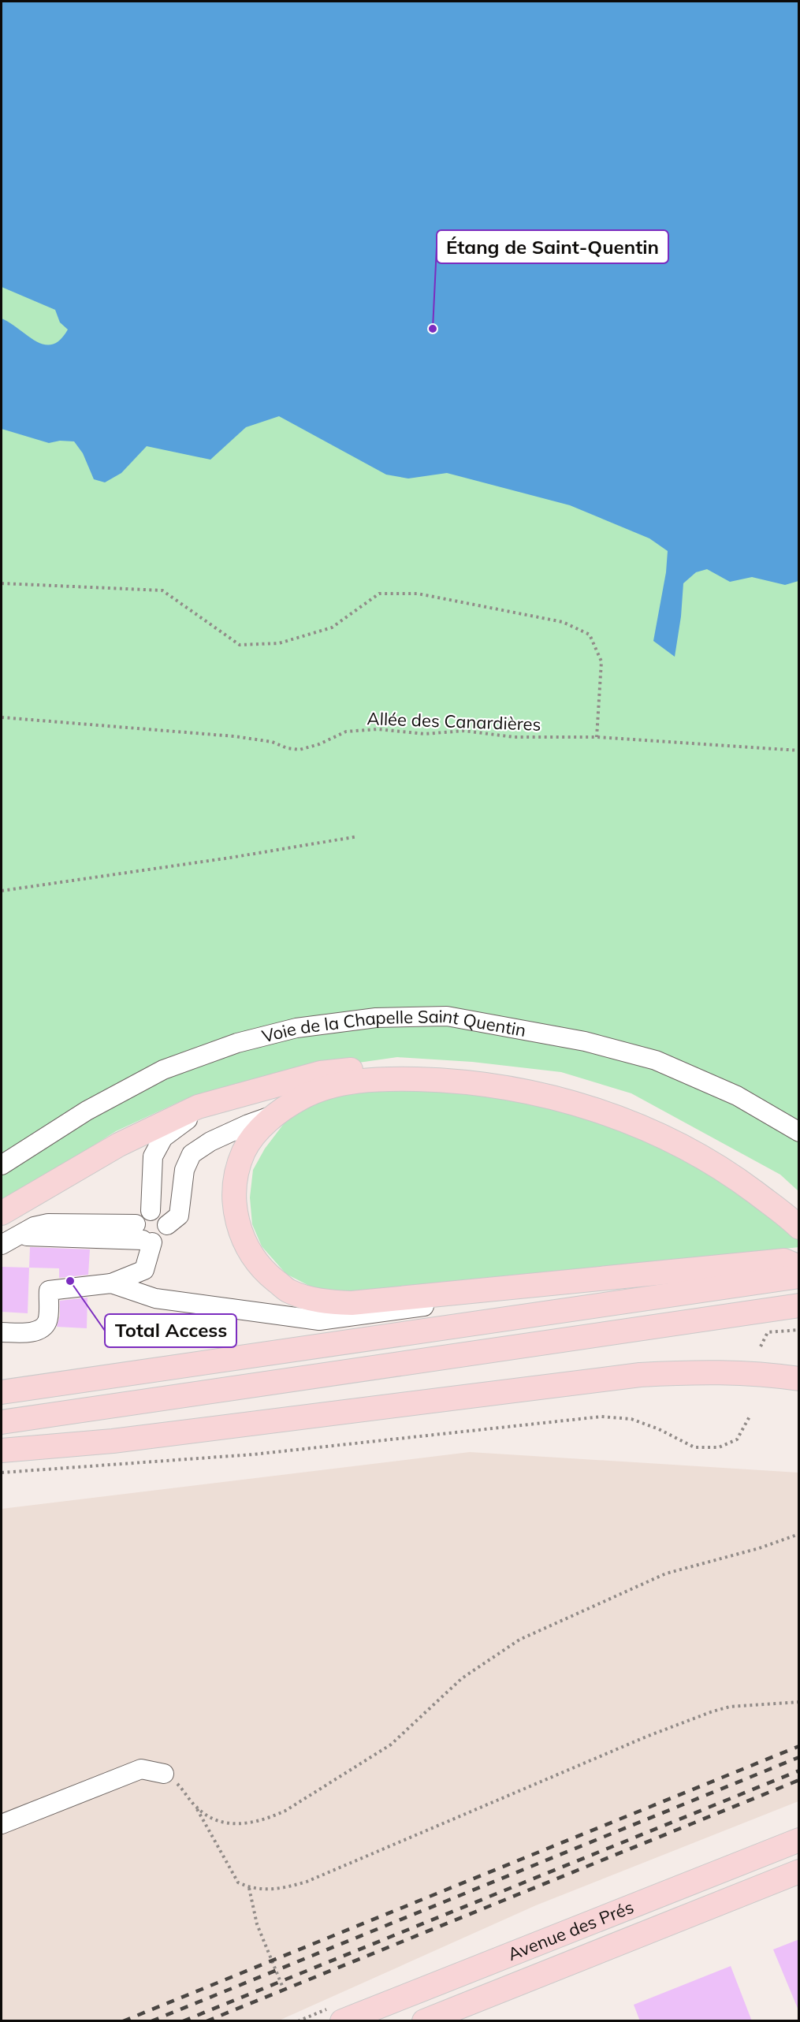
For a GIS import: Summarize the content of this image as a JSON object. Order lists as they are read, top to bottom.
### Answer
{
  "streets": {
    "main road": ["Avenue des Prés"],
    "street": ["Voie de la Chapelle Saint Quentin"],
    "path": ["Allée des Canardières"]
  },
  "places": ["Étang de Saint-Quentin", "Total Access"]
}
